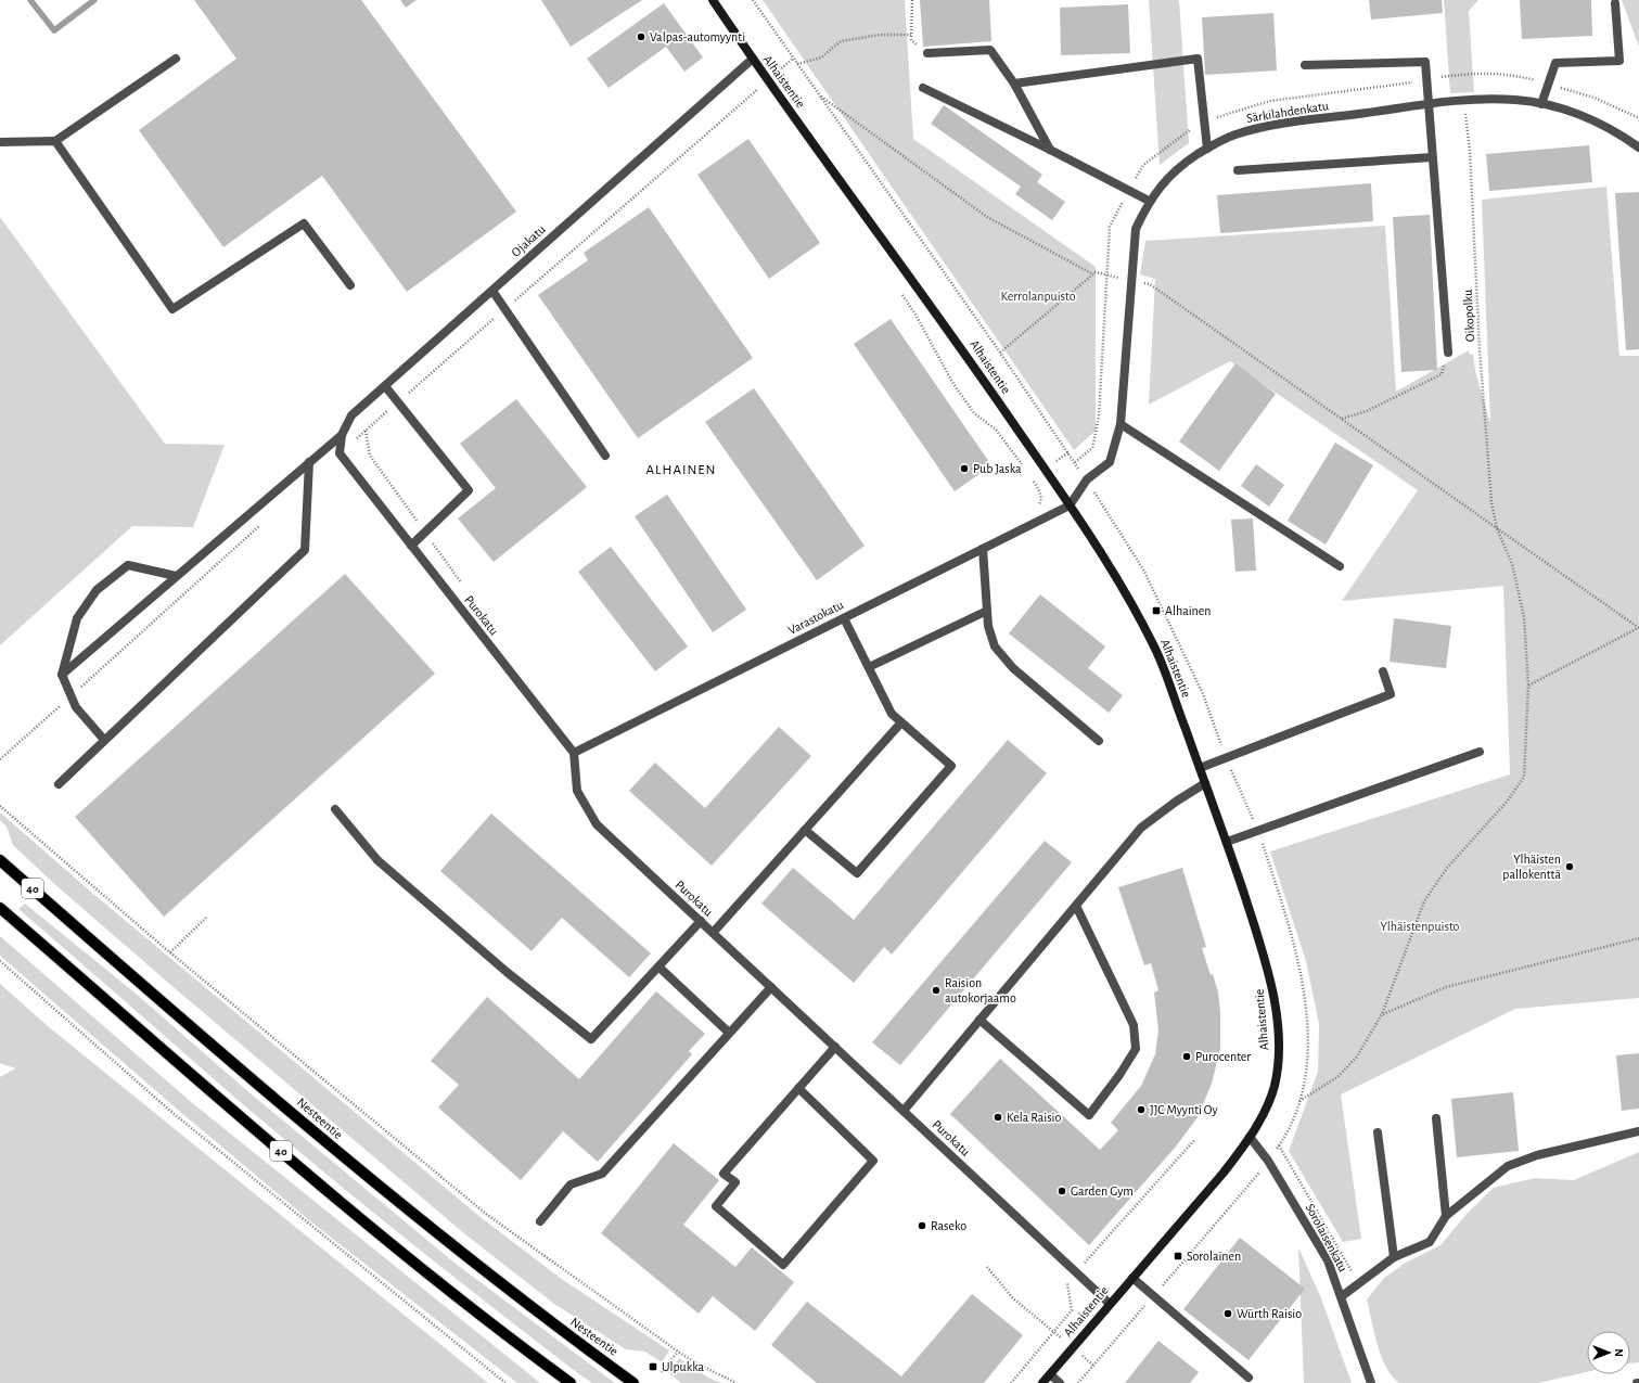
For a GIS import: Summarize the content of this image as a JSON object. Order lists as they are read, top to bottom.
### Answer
{
  "streets": {
    "main road": ["40", "Nesteentie"],
    "street": [
      "Alhaistentie",
      "Särkilahdenkatu",
      "Ojakatu",
      "Purokatu",
      "Varastokatu",
      "Sorolaisenkatu"
    ],
    "path": ["Oikopolku"]
  },
  "crossings": [
    ["Alhaistentie", "Särkilahdenkatu"],
    ["Alhaistentie", "Ojakatu"],
    ["Alhaistentie", "Purokatu"],
    ["Alhaistentie", "Varastokatu"],
    ["Alhaistentie", "Sorolaisenkatu"],
    ["Särkilahdenkatu", "Oikopolku"],
    ["Särkilahdenkatu", "Varastokatu"],
    ["Ojakatu", "Purokatu"],
    ["Purokatu", "Varastokatu"]
  ],
  "districts": ["ALHAINEN"],
  "parks": ["Kerrolanpuisto", "Ylhäistenpuisto"],
  "places": {
    "other": [
      "Valpas-automyynti",
      "Pub Jaska",
      "Ylhäisten pallokenttä",
      "Raision autokorjaamo",
      "Purocenter",
      "JJC Myynti Oy",
      "Kela Raisio",
      "Garden Gym",
      "Raseko",
      "Würth Raisio"
    ],
    "transit": ["Alhainen", "Sorolainen", "Ulpukka"]
  },
  "north": "right"
}
